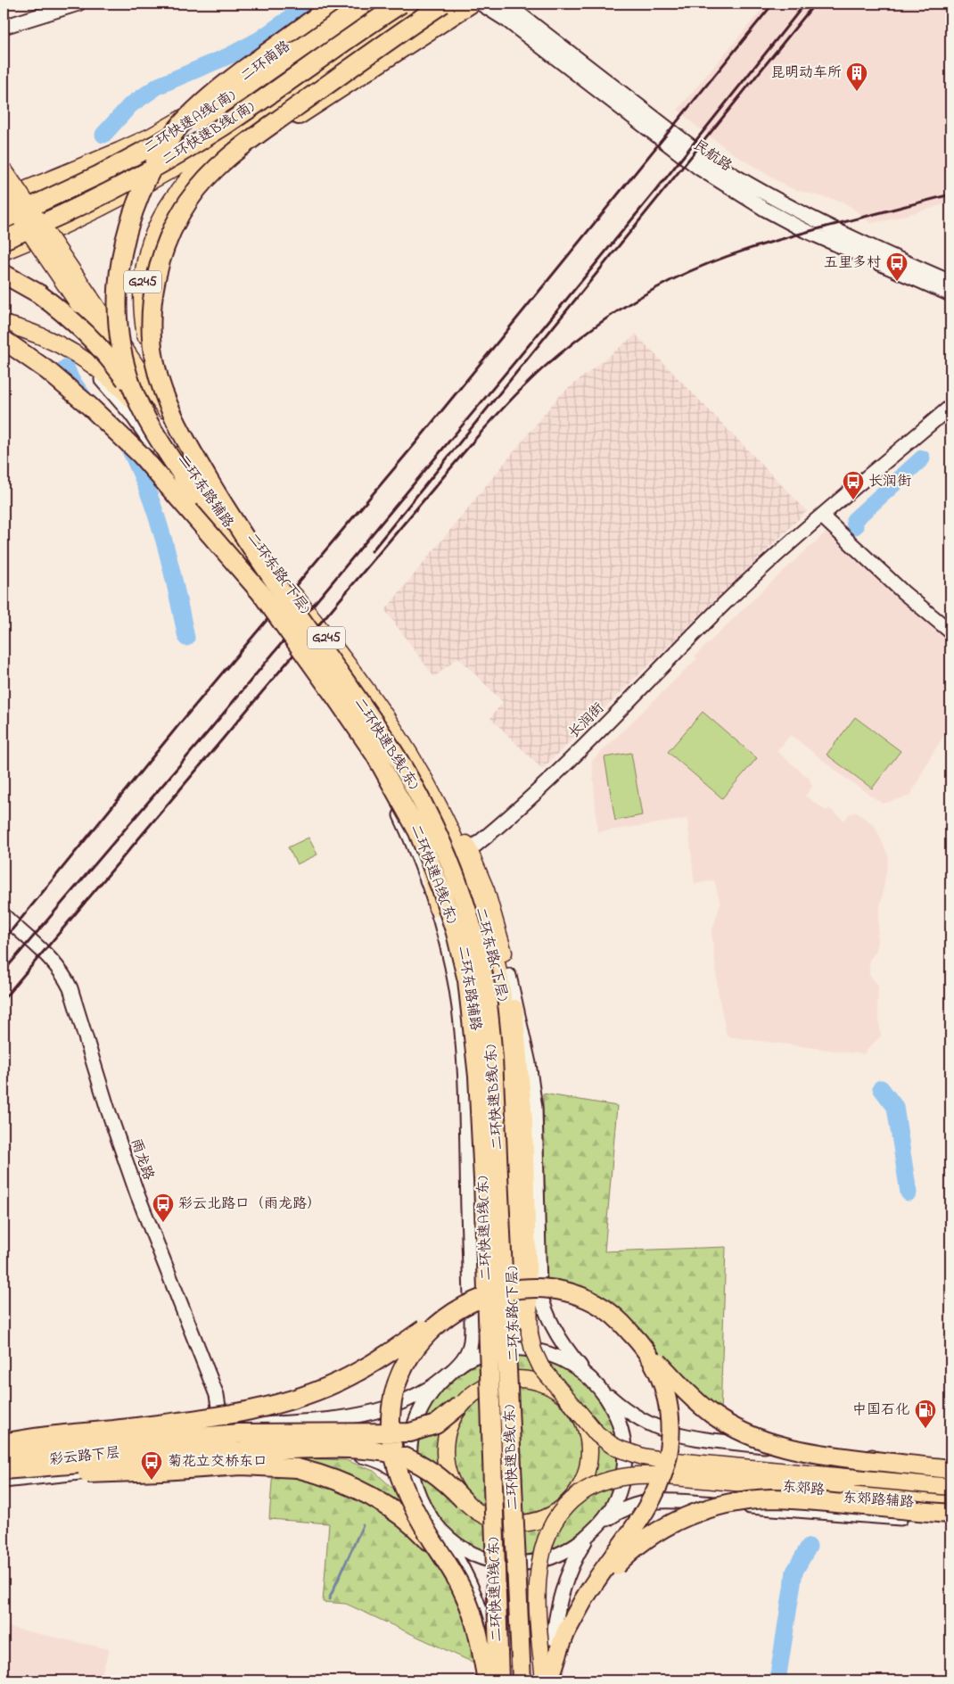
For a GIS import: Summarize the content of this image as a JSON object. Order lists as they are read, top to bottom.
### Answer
{
  "streets": {
    "highway": [
      "二环快速A线(南)",
      "二环快速B线(南)",
      "二环快速B线(东)",
      "二环快速A线(东)"
    ],
    "main road": [
      "二环南路",
      "民航路",
      "G245",
      "二环东路辅路",
      "二环东路(下层)",
      "长润街",
      "雨龙路",
      "彩云路下层",
      "东郊路",
      "东郊路辅路"
    ]
  },
  "crossings": [
    ["G245", "二环东路辅路"],
    ["G245", "二环东路(下层)"],
    ["G245", "长润街"],
    ["G245", "彩云路下层"],
    ["G245", "东郊路辅路"],
    ["二环东路辅路", "彩云路下层"],
    ["二环东路(下层)", "长润街"],
    ["雨龙路", "彩云路下层"]
  ],
  "places": {
    "building": ["昆明动车所"],
    "bus stop": [
      "五里多村",
      "长润街",
      "彩云北路口（雨龙路）",
      "菊花立交桥东口"
    ],
    "fuel station": ["中国石化"]
  }
}
